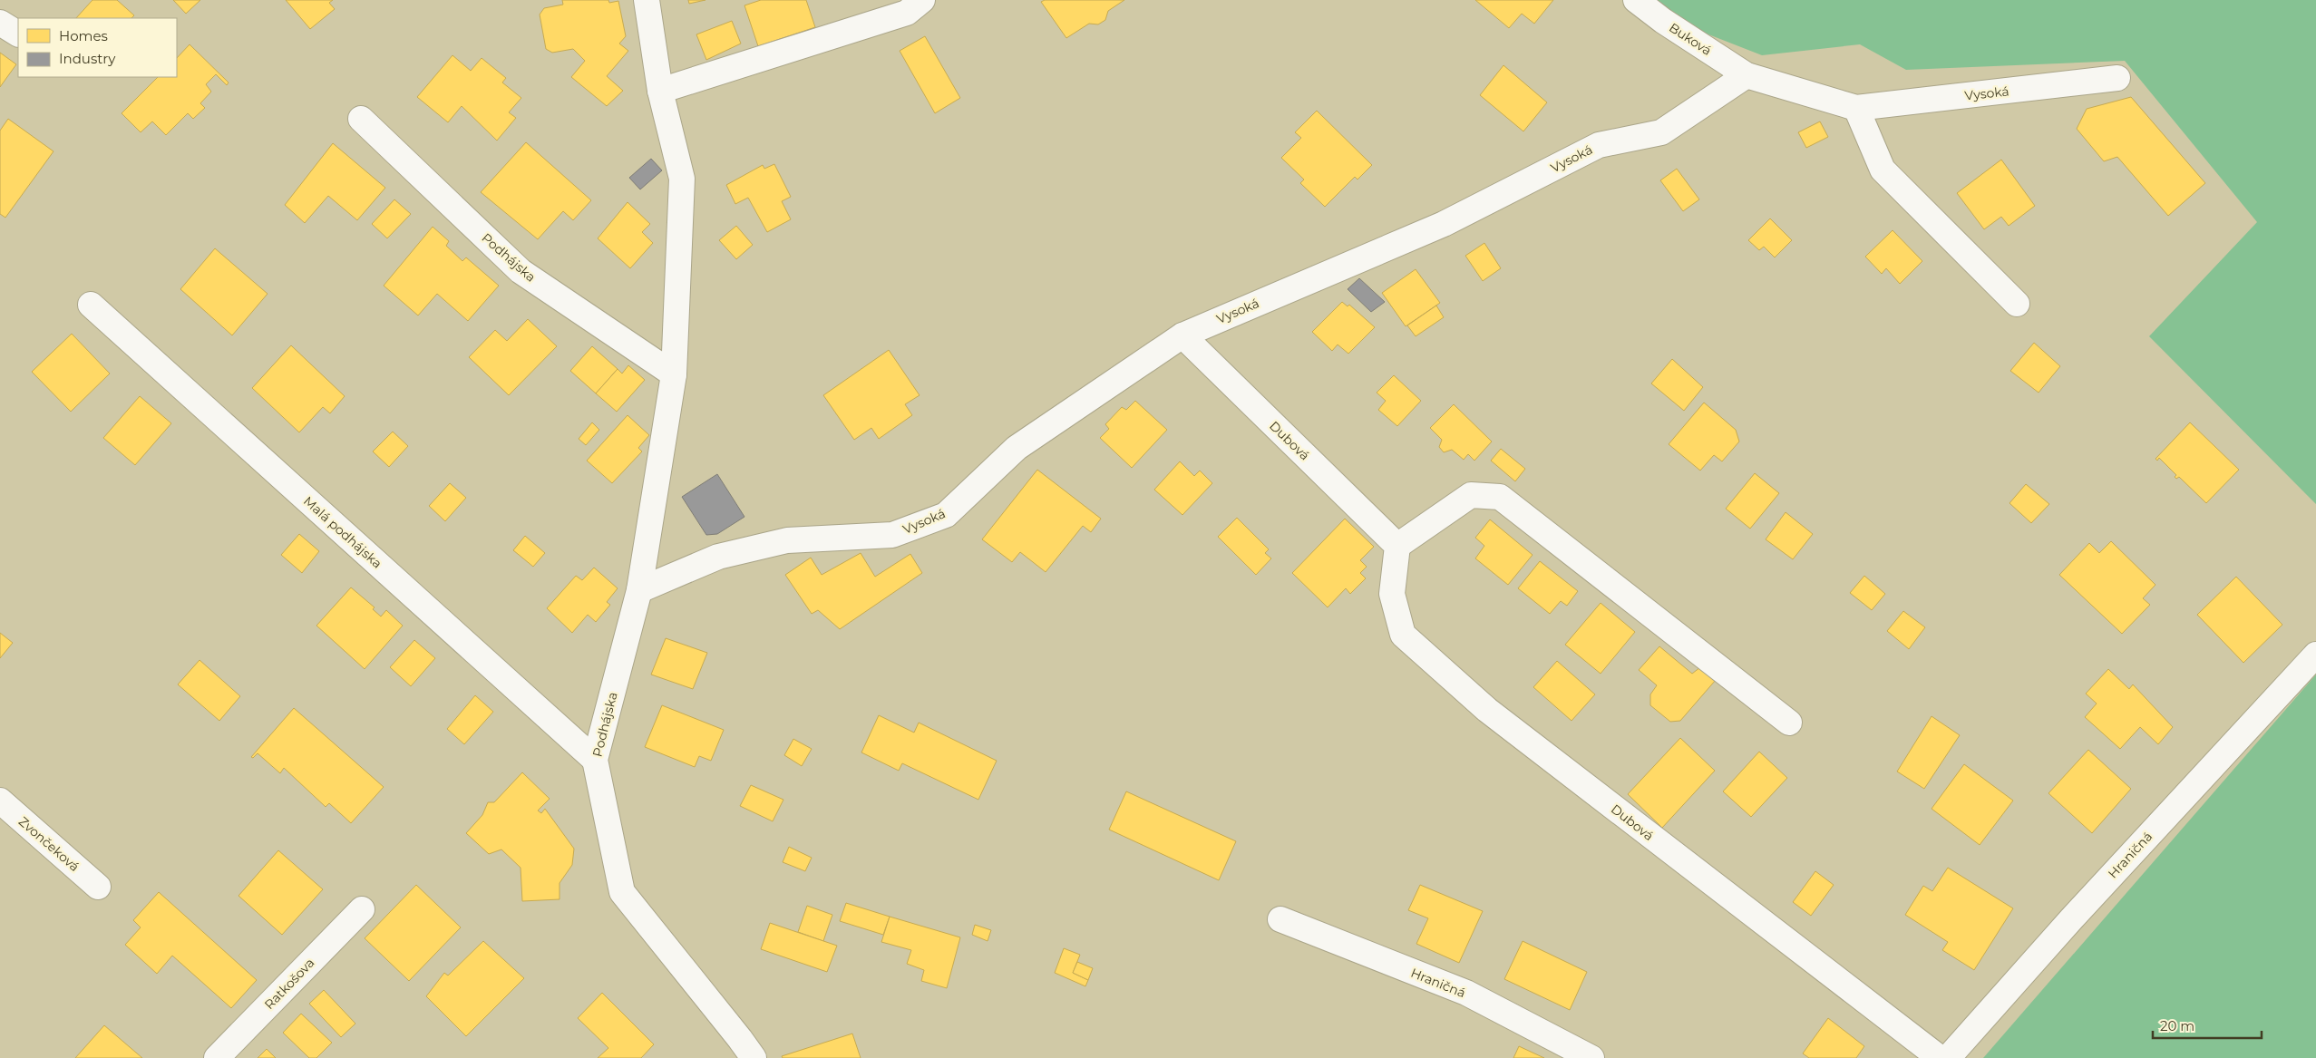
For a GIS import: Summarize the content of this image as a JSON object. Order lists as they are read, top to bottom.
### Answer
{
  "streets": {
    "street": [
      "Buková",
      "Vysoká",
      "Podhájska",
      "Dubová",
      "Malá podhájska",
      "Zvončeková",
      "Hraničná",
      "Ratkošova"
    ]
  },
  "crossings": [
    ["Buková", "Vysoká"],
    ["Vysoká", "Podhájska"],
    ["Vysoká", "Dubová"],
    ["Podhájska", "Malá podhájska"]
  ],
  "legend": ["Homes", "Industry"],
  "scale_bar": "20 m"
}
